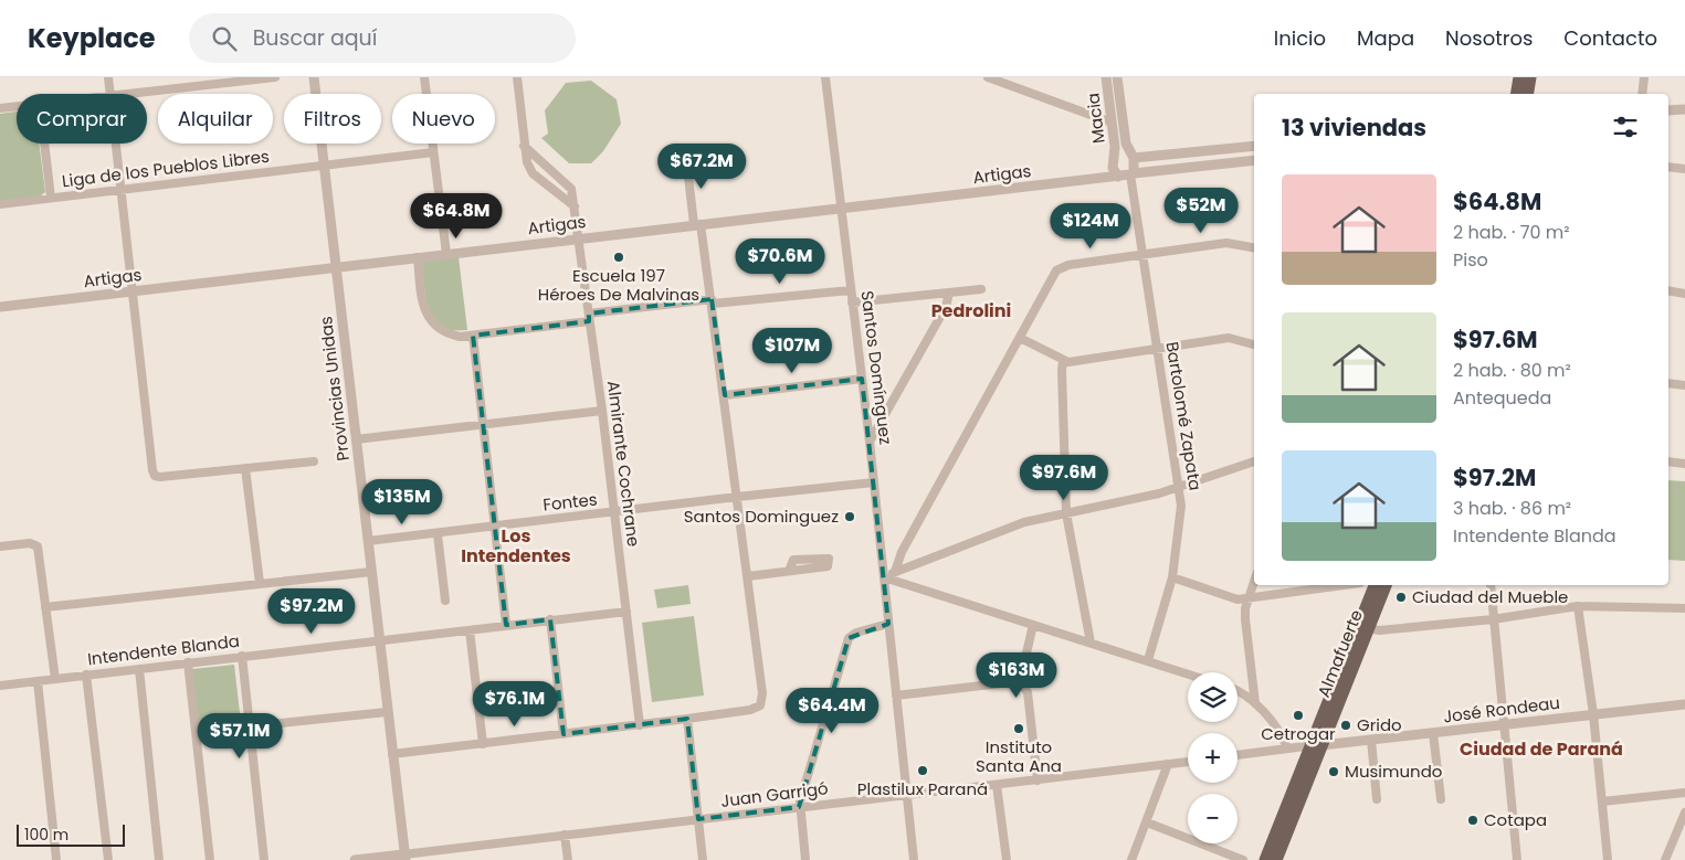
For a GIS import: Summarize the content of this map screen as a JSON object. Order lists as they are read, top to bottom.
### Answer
{
  "streets": {
    "main road": ["Almafuerte"],
    "street": [
      "Macia",
      "Liga de los Pueblos Libres",
      "Artigas",
      "Santos Domínguez",
      "Provincias Unidas",
      "Bartolomé Zapata",
      "Almirante Cochrane",
      "Fontes",
      "Intendente Blanda",
      "José Rondeau",
      "Juan Garrigó"
    ]
  },
  "crossings": [
    ["Macia", "Artigas"],
    ["Macia", "Bartolomé Zapata"],
    ["Liga de los Pueblos Libres", "Provincias Unidas"],
    ["Artigas", "Santos Domínguez"],
    ["Artigas", "Provincias Unidas"],
    ["Artigas", "Bartolomé Zapata"],
    ["Artigas", "Almirante Cochrane"],
    ["Santos Domínguez", "Fontes"],
    ["Santos Domínguez", "Juan Garrigó"],
    ["Provincias Unidas", "Fontes"],
    ["Provincias Unidas", "Intendente Blanda"],
    ["Provincias Unidas", "Juan Garrigó"],
    ["Almirante Cochrane", "Fontes"],
    ["Almirante Cochrane", "Intendente Blanda"],
    ["Almafuerte", "José Rondeau"]
  ],
  "districts": ["Pedrolini", "Los Intendentes", "Ciudad de Paraná"],
  "places": [
    "Escuela 197 Héroes De Malvinas",
    "Santos Dominguez",
    "Ciudad del Mueble",
    "Cetrogar",
    "Grido",
    "Instituto Santa Ana",
    "Plastilux Paraná",
    "Musimundo",
    "Cotapa"
  ],
  "scale_bar": "100 m",
  "page": {
    "header": "Keyplace",
    "search": "Buscar aquí",
    "nav": [
      "Inicio",
      "Mapa",
      "Nosotros",
      "Contacto"
    ],
    "chip": [
      "Comprar",
      "Alquilar",
      "Filtros",
      "Nuevo"
    ],
    "heading": "13 viviendas",
    "price": [
      "$67.2M",
      "$52M",
      "$64.8M",
      "$124M",
      "$70.6M",
      "$107M",
      "$97.6M",
      "$135M",
      "$97.2M",
      "$163M",
      "$76.1M",
      "$64.4M",
      "$57.1M"
    ],
    "list": [
      {
        "name": "$64.8M",
        "note": "2 hab. · 70 m² · Piso"
      },
      {
        "name": "$97.6M",
        "note": "2 hab. · 80 m² · Antequeda"
      },
      {
        "name": "$97.2M",
        "note": "3 hab. · 86 m² · Intendente Blanda"
      }
    ],
    "map_buttons": ["+", "−"],
    "scale": "100 m"
  }
}
